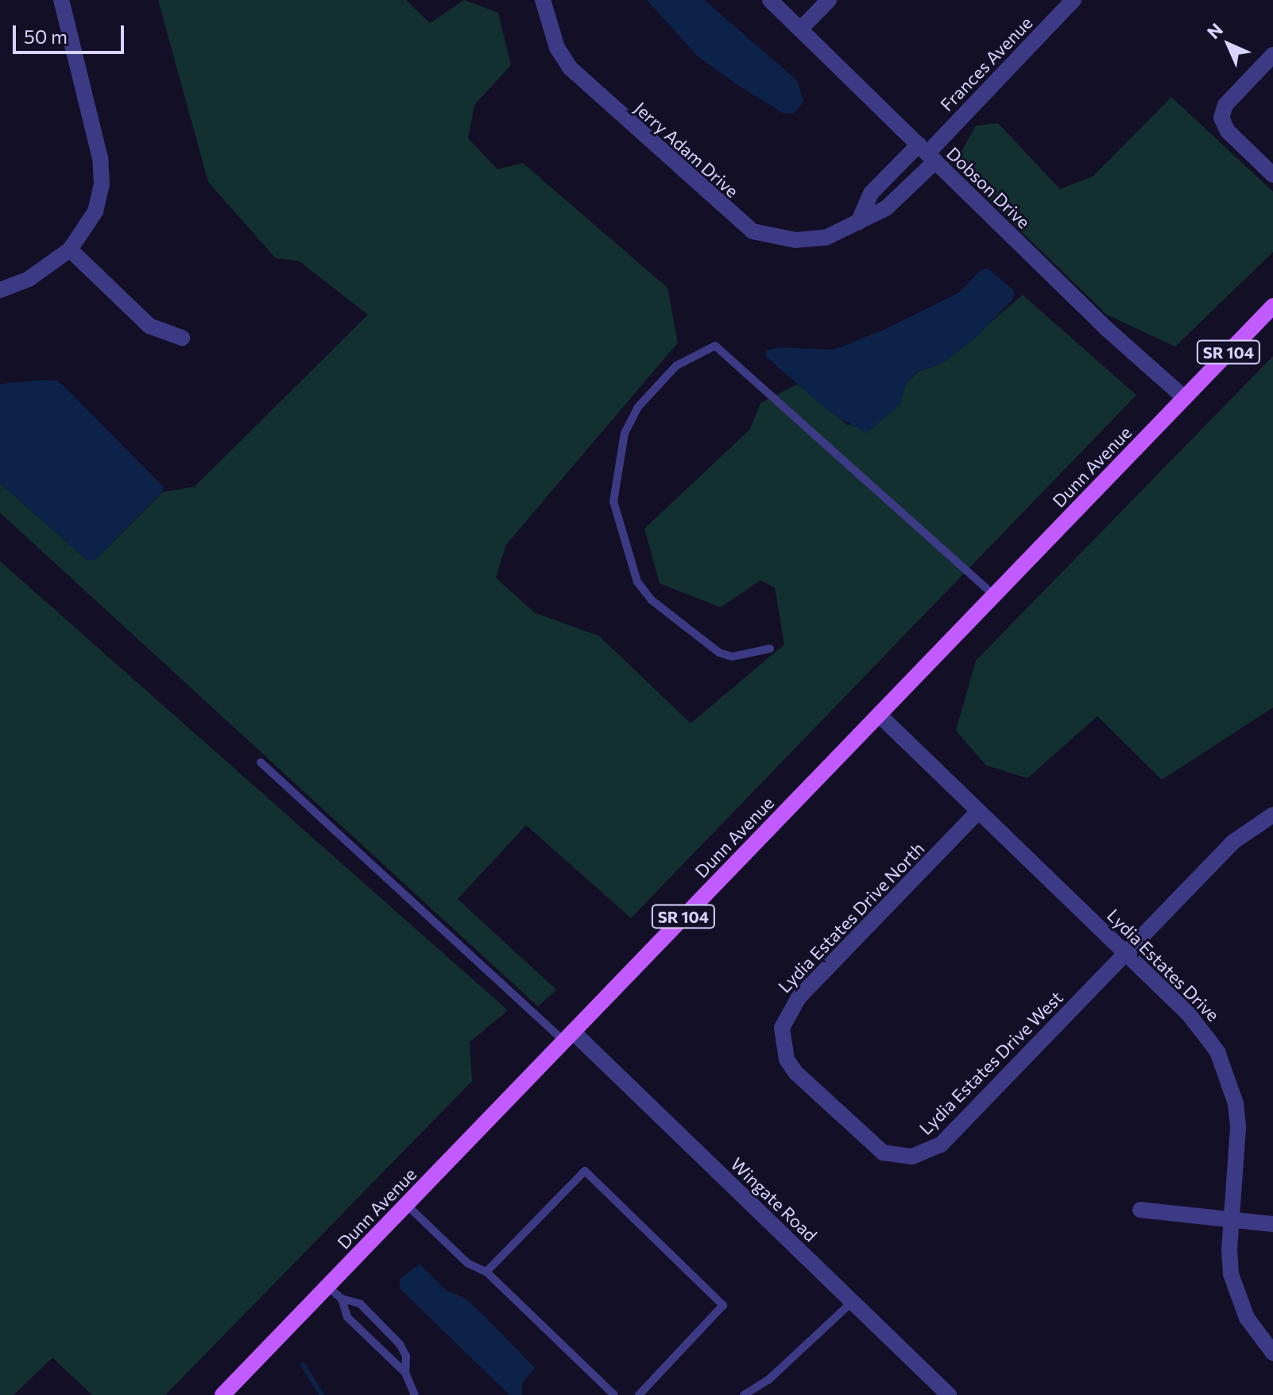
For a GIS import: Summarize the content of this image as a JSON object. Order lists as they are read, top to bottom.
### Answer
{
  "streets": {
    "main road": ["SR 104", "Dunn Avenue"],
    "street": [
      "Frances Avenue",
      "Jerry Adam Drive",
      "Dobson Drive",
      "Lydia Estates Drive North",
      "Lydia Estates Drive",
      "Lydia Estates Drive West",
      "Wingate Road"
    ]
  },
  "crossings": [
    ["Frances Avenue", "Jerry Adam Drive"],
    ["Frances Avenue", "Dobson Drive"],
    ["Jerry Adam Drive", "Dobson Drive"],
    ["Dobson Drive", "Dunn Avenue"],
    ["Dunn Avenue", "Lydia Estates Drive"],
    ["Dunn Avenue", "Wingate Road"],
    ["Lydia Estates Drive North", "Lydia Estates Drive"],
    ["Lydia Estates Drive North", "Lydia Estates Drive West"],
    ["Lydia Estates Drive", "Lydia Estates Drive West"]
  ],
  "scale_bar": "50 m",
  "north": "top left"
}
